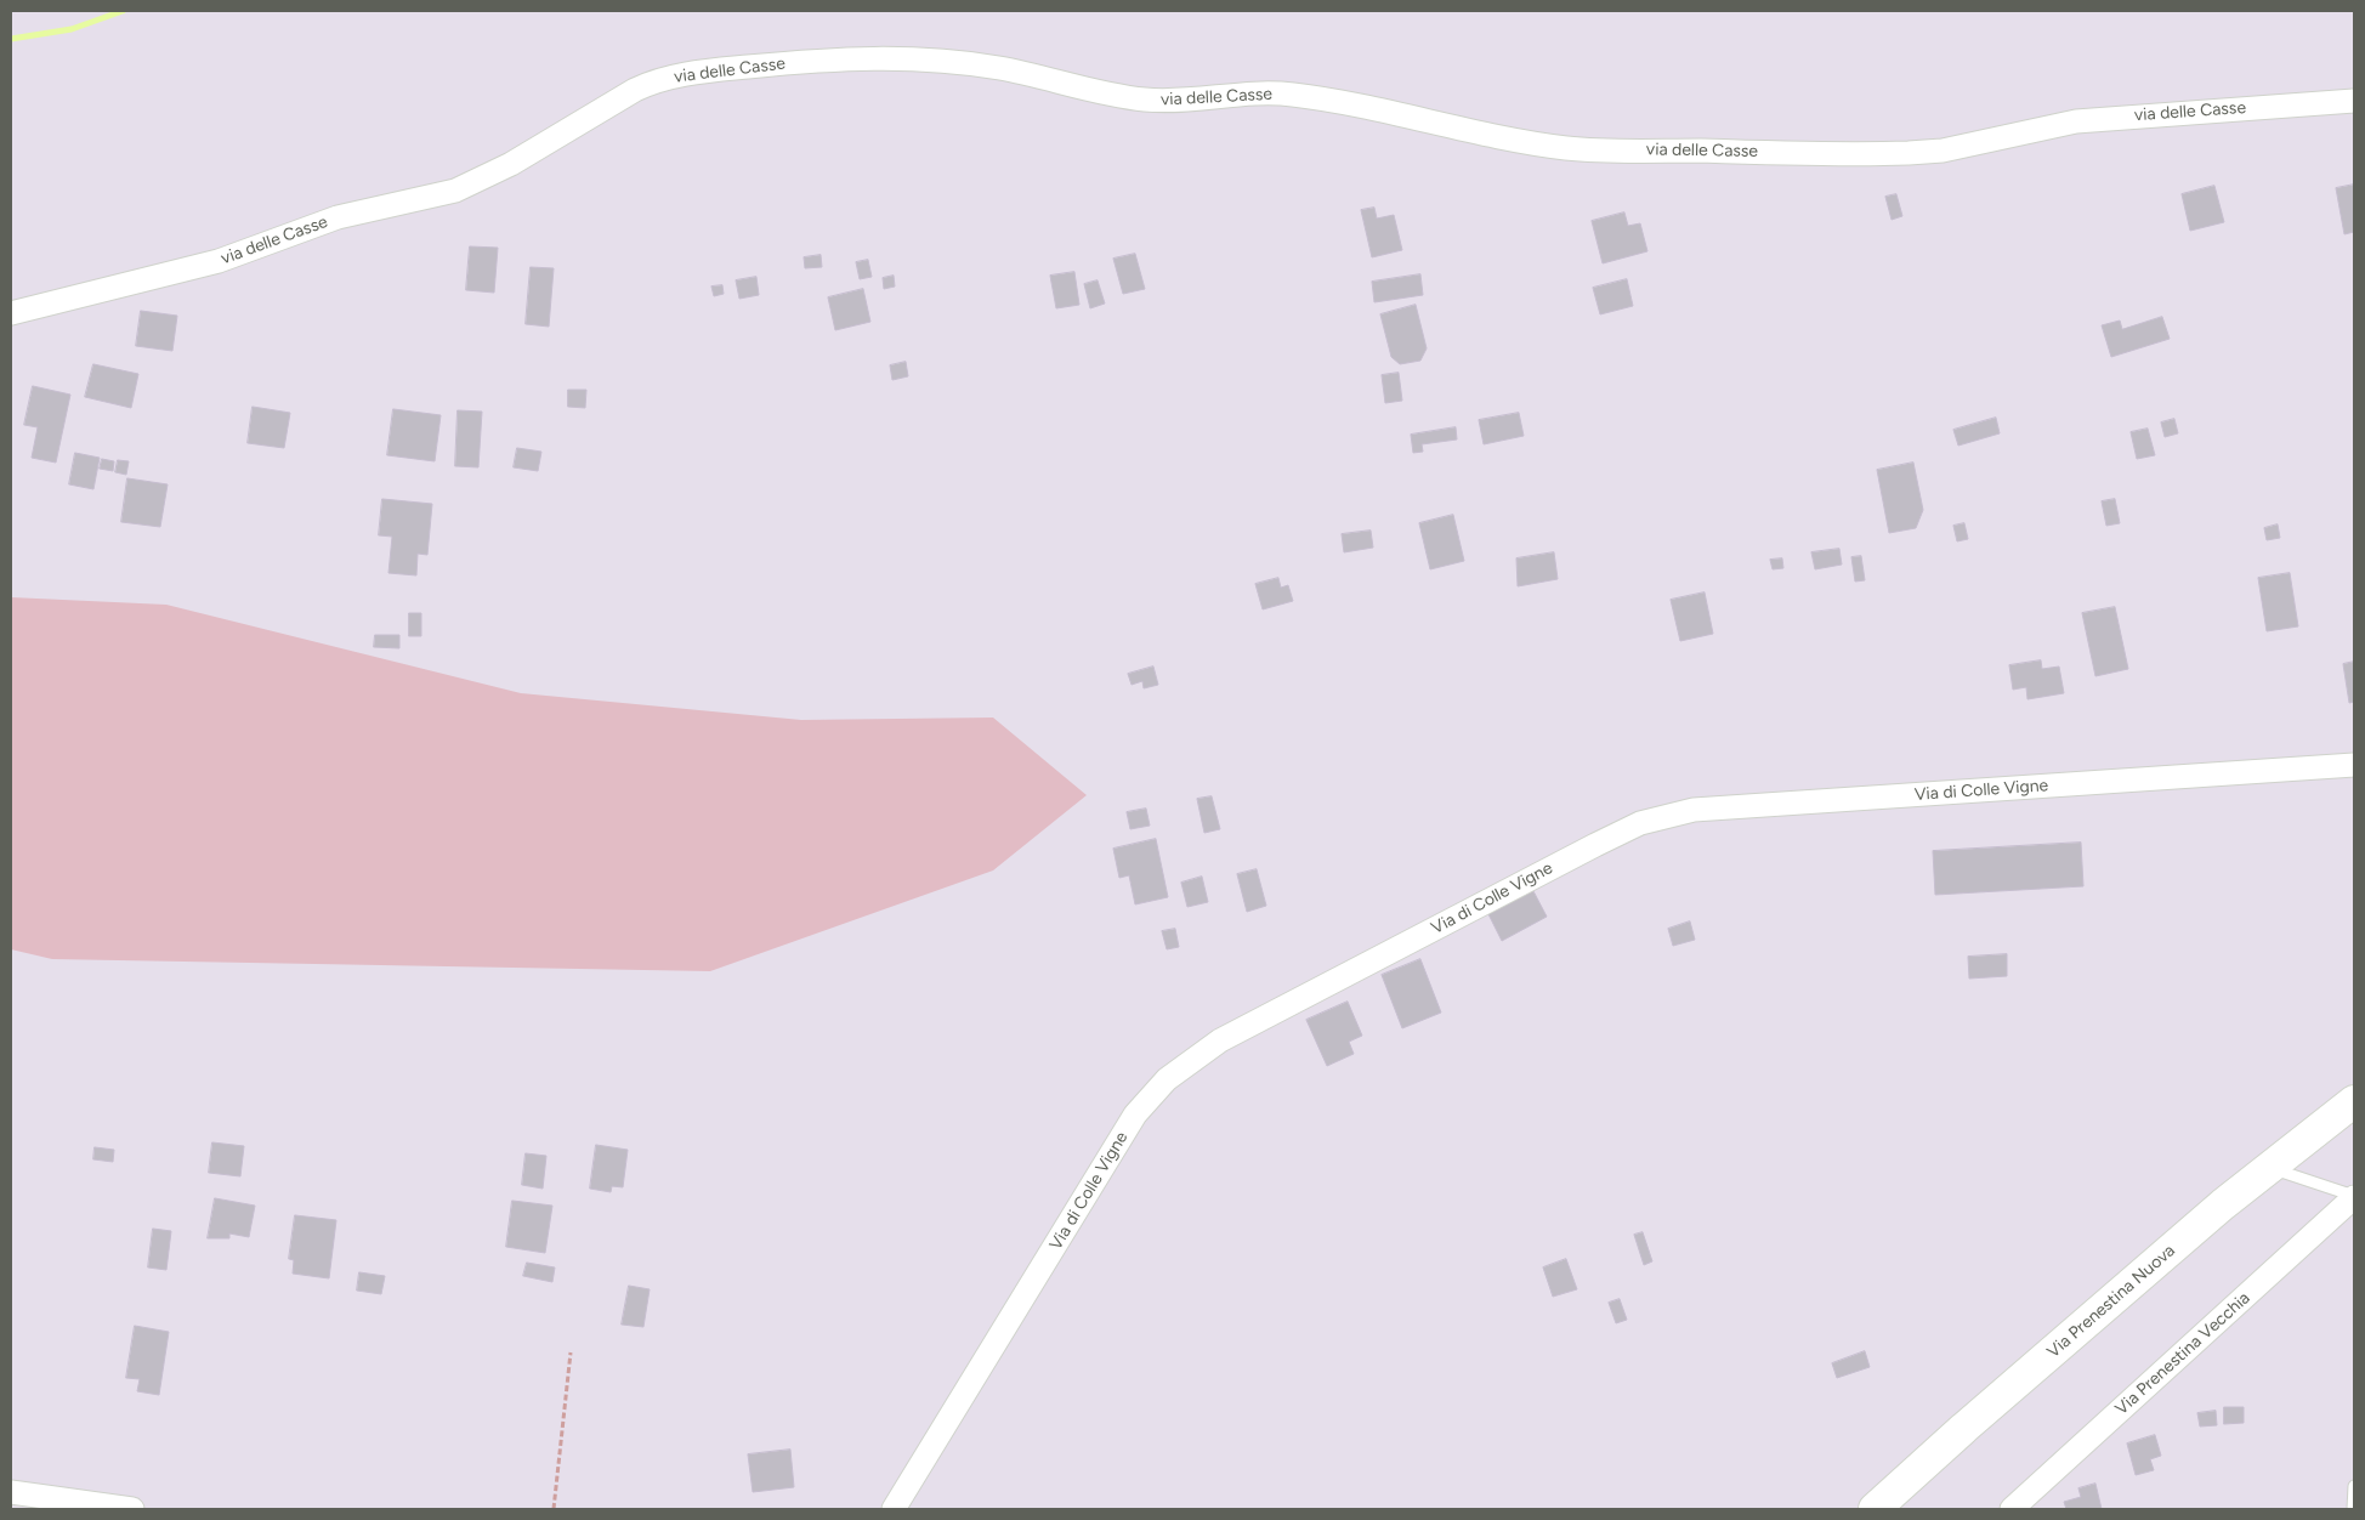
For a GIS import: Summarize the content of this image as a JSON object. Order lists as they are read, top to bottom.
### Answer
{
  "streets": {
    "main road": ["Via Prenestina Nuova"],
    "street": ["via delle Casse", "Via di Colle Vigne", "Via Prenestina Vecchia"]
  }
}
